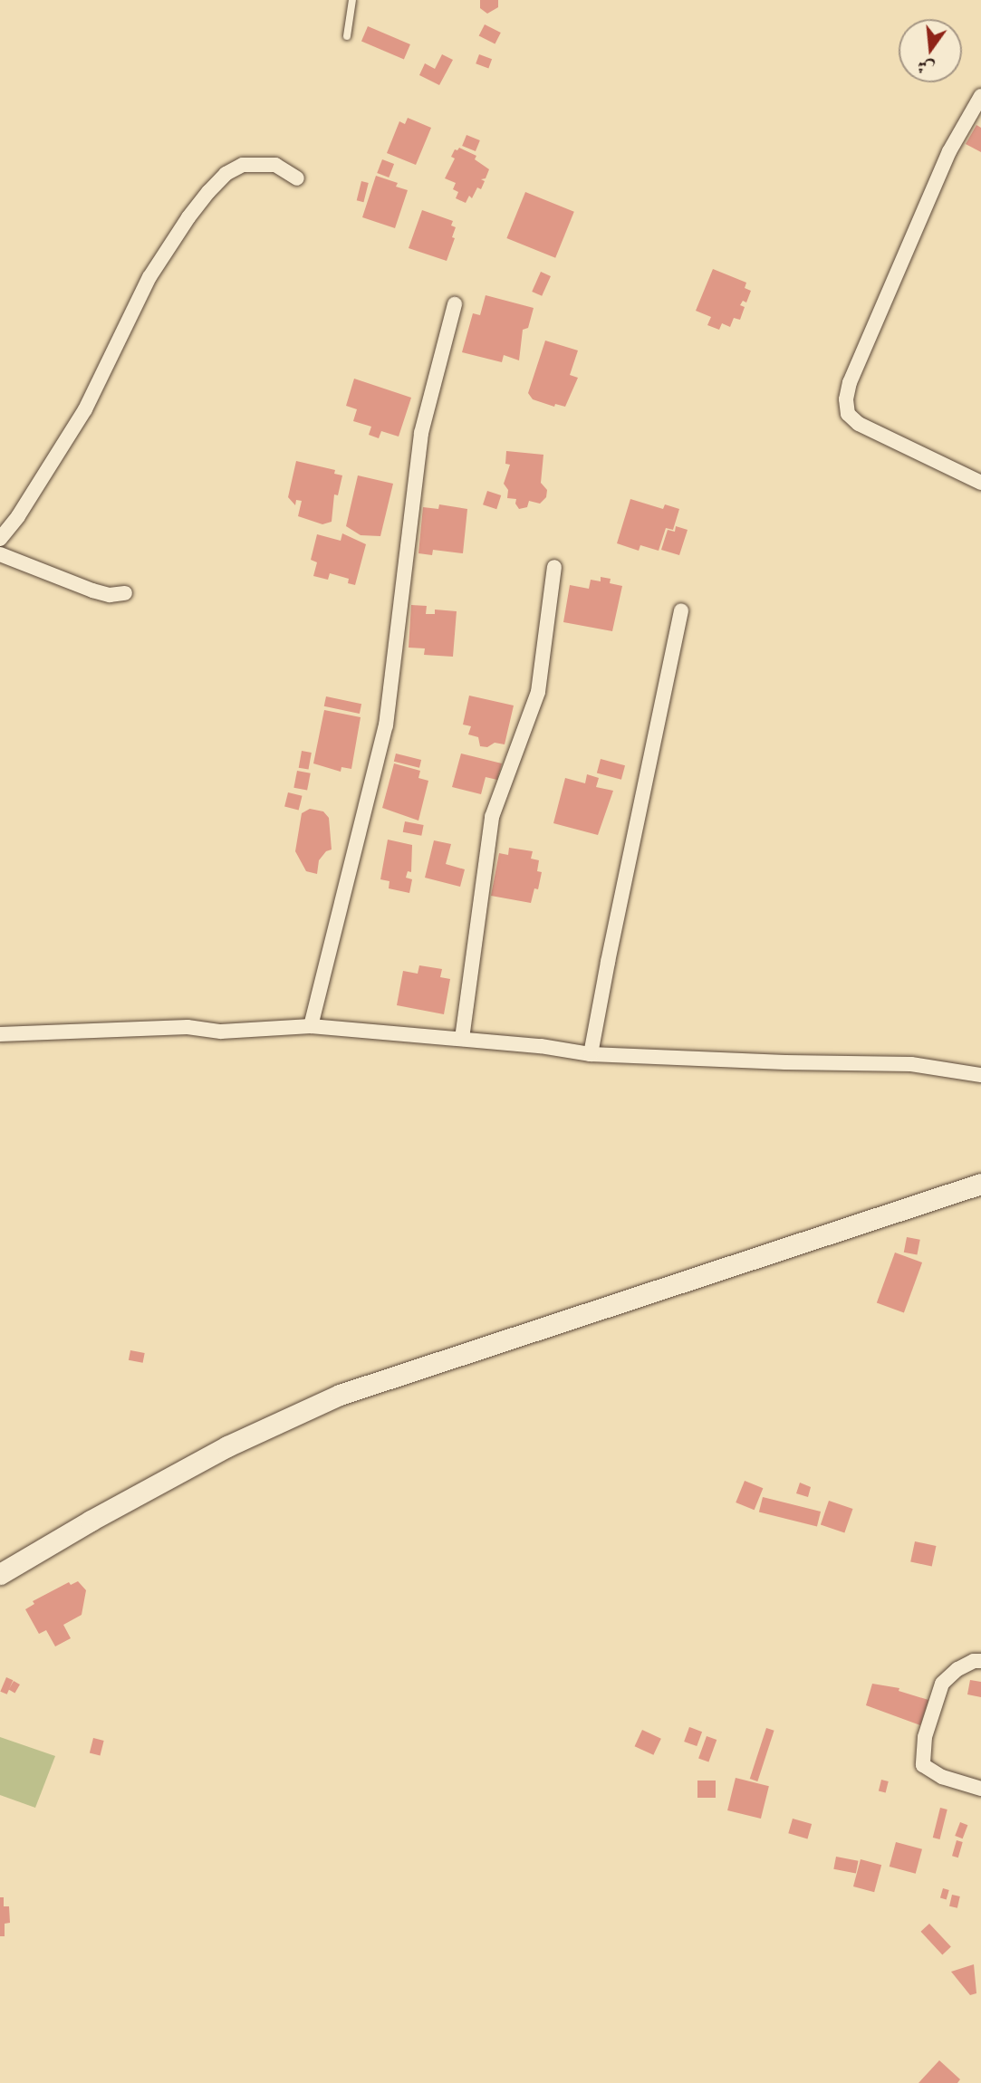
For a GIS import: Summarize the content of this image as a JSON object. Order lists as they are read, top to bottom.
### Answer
{
  "north": "bottom"
}
